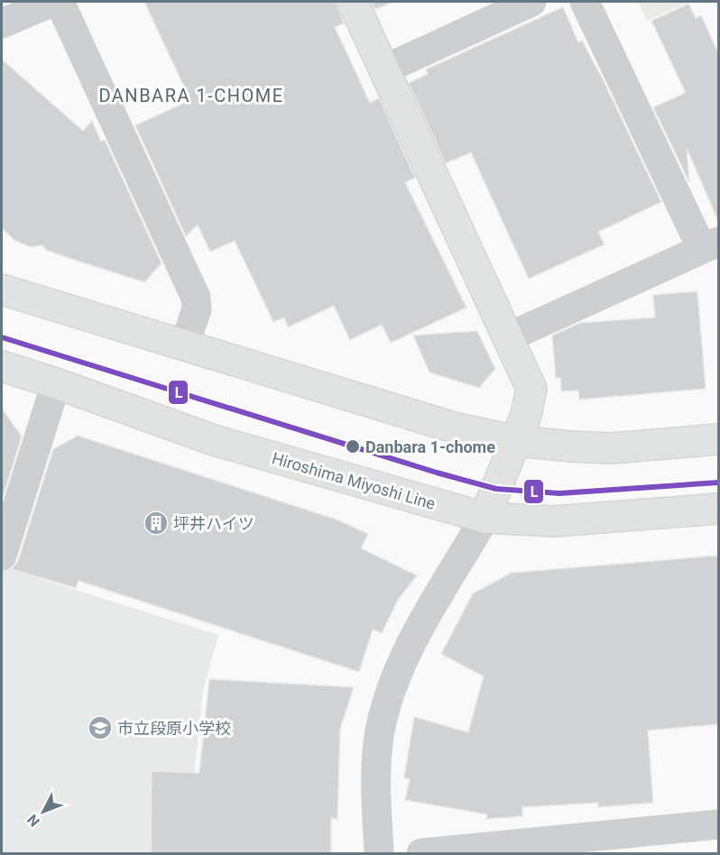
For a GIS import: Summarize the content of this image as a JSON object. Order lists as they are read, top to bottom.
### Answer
{
  "streets": {
    "main road": ["Hiroshima Miyoshi Line"]
  },
  "districts": ["DANBARA 1-CHOME"],
  "places": {
    "other": ["Danbara 1-chome"],
    "building": ["坪井ハイツ"],
    "school or university": ["市立段原小学校"]
  },
  "lines": ["transit line L"],
  "north": "bottom left"
}
